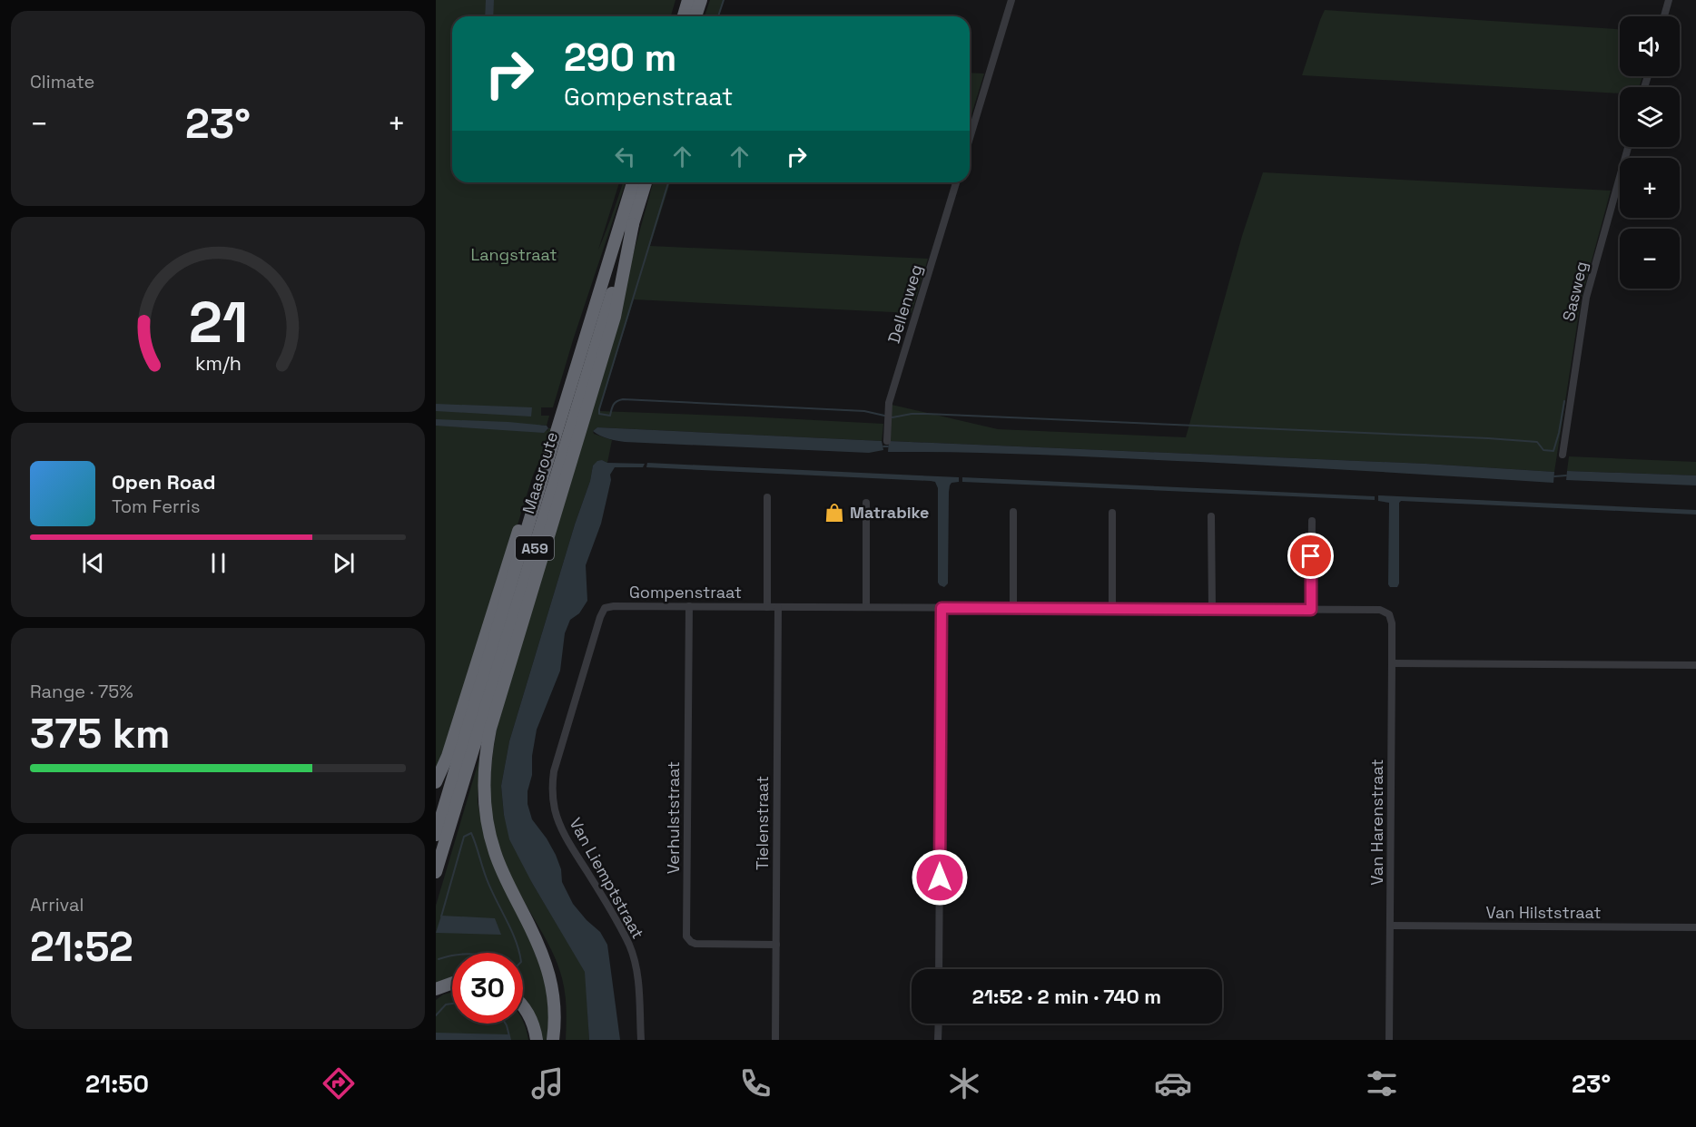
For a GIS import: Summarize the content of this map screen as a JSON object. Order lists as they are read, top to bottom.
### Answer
{
  "streets": {
    "highway": ["Maasroute", "A59"],
    "street": [
      "Sasweg",
      "Dellenweg",
      "Gompenstraat",
      "Verhulststraat",
      "Van Harenstraat",
      "Tielenstraat",
      "Van Liemptstraat",
      "Van Hilststraat"
    ]
  },
  "crossings": [
    ["Maasroute", "A59"],
    ["Gompenstraat", "Verhulststraat"],
    ["Gompenstraat", "Van Harenstraat"],
    ["Gompenstraat", "Tielenstraat"],
    ["Gompenstraat", "Van Liemptstraat"],
    ["Verhulststraat", "Tielenstraat"],
    ["Van Harenstraat", "Van Hilststraat"]
  ],
  "parks": ["Langstraat"],
  "places": {
    "shop": ["Matrabike"]
  },
  "page": {
    "tile": [
      "Climate",
      ["Range · 75%", "375 km"],
      ["Arrival", "21:52"]
    ],
    "map_buttons": ["+", "−"],
    "turn": ["290 m", "Gompenstraat"],
    "heat": ["−", "23°", "+"],
    "song": ["Open Road", "Tom Ferris"],
    "limit": "30",
    "trip": "21:52 · 2 min · 740 m",
    "tabs": ["21:50", "23°"],
    "gauge": ["21", "km/h"]
  }
}
